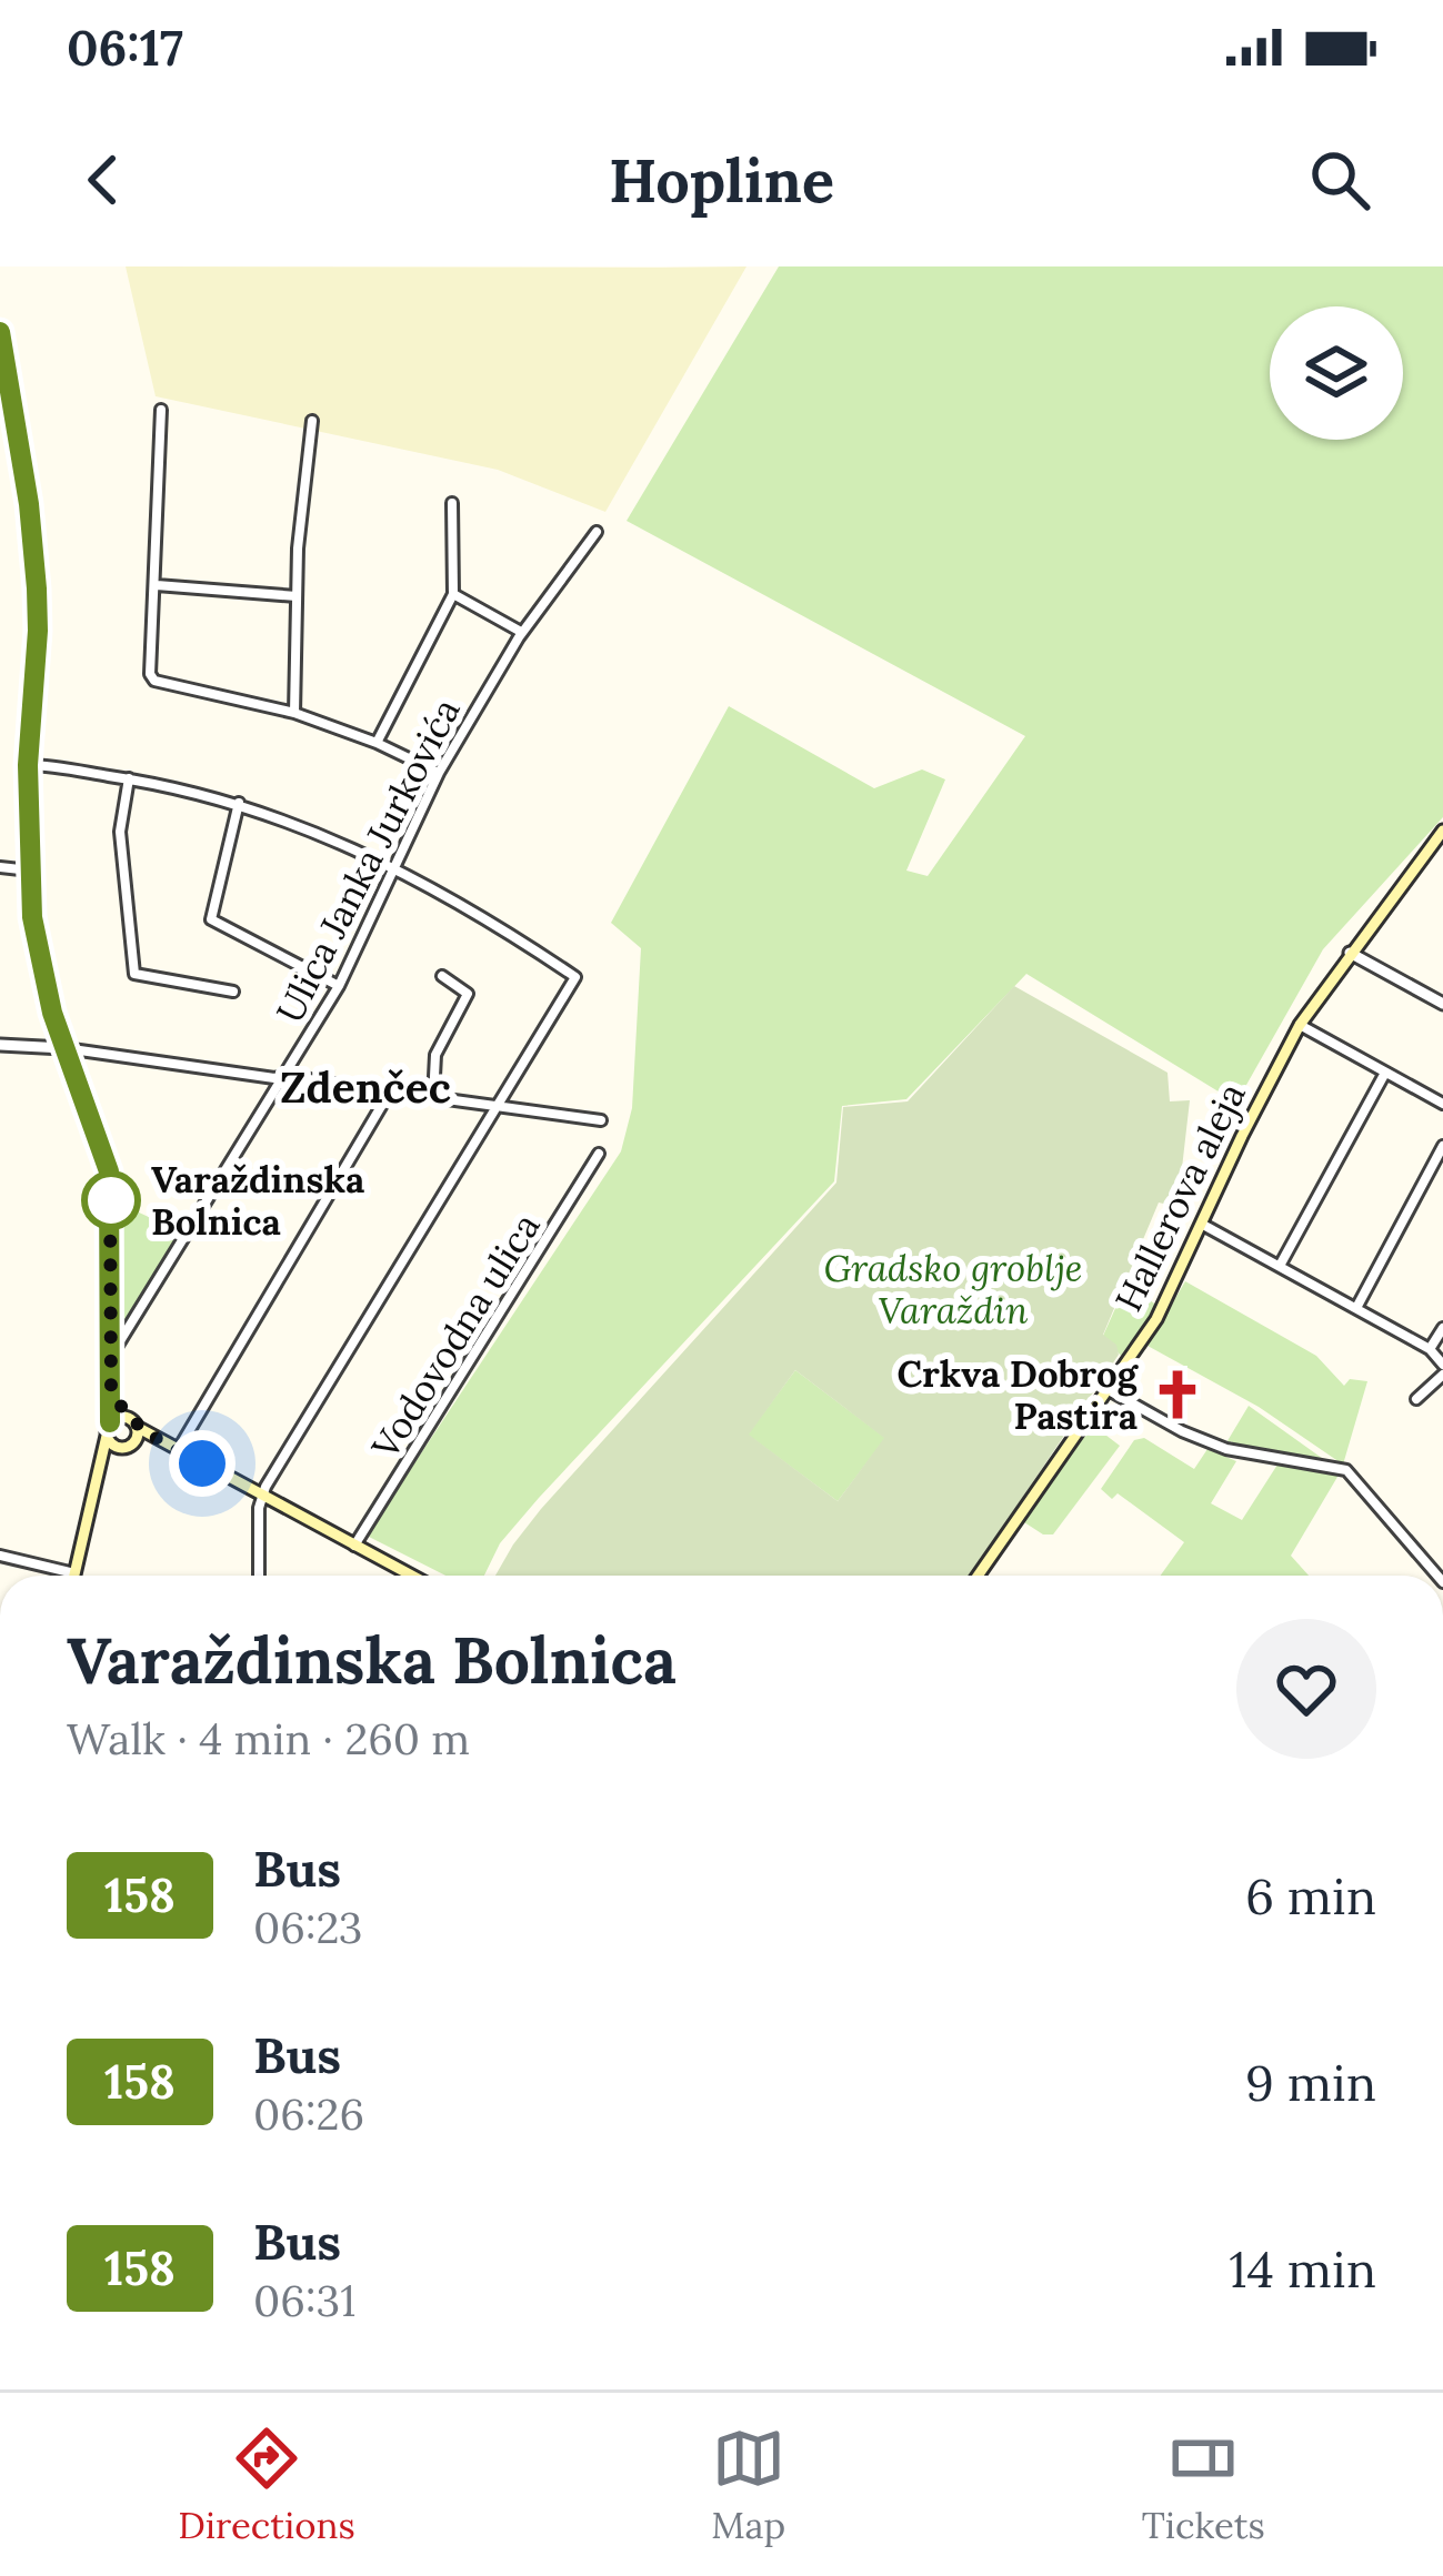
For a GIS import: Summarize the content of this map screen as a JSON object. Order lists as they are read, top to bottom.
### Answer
{
  "streets": {
    "main road": ["Hallerova aleja"],
    "street": ["Ulica Janka Jurkovića", "Vodovodna ulica"]
  },
  "districts": ["Zdenčec"],
  "parks": ["Gradsko groblje Varaždin"],
  "places": {
    "other": ["Varaždinska Bolnica"],
    "church": ["Crkva Dobrog Pastira"]
  },
  "lines": ["bus line 158"],
  "page": {
    "status": "06:17",
    "header": "Hopline",
    "heading": ["Varaždinska Bolnica", "Walk · 4 min · 260 m"],
    "list": [
      {
        "mark": "158",
        "name": "Bus",
        "note": "06:23",
        "value": "6 min"
      },
      {
        "mark": "158",
        "name": "Bus",
        "note": "06:26",
        "value": "9 min"
      },
      {
        "mark": "158",
        "name": "Bus",
        "note": "06:31",
        "value": "14 min"
      }
    ],
    "tabs": ["Directions", "Map", "Tickets"]
  }
}
